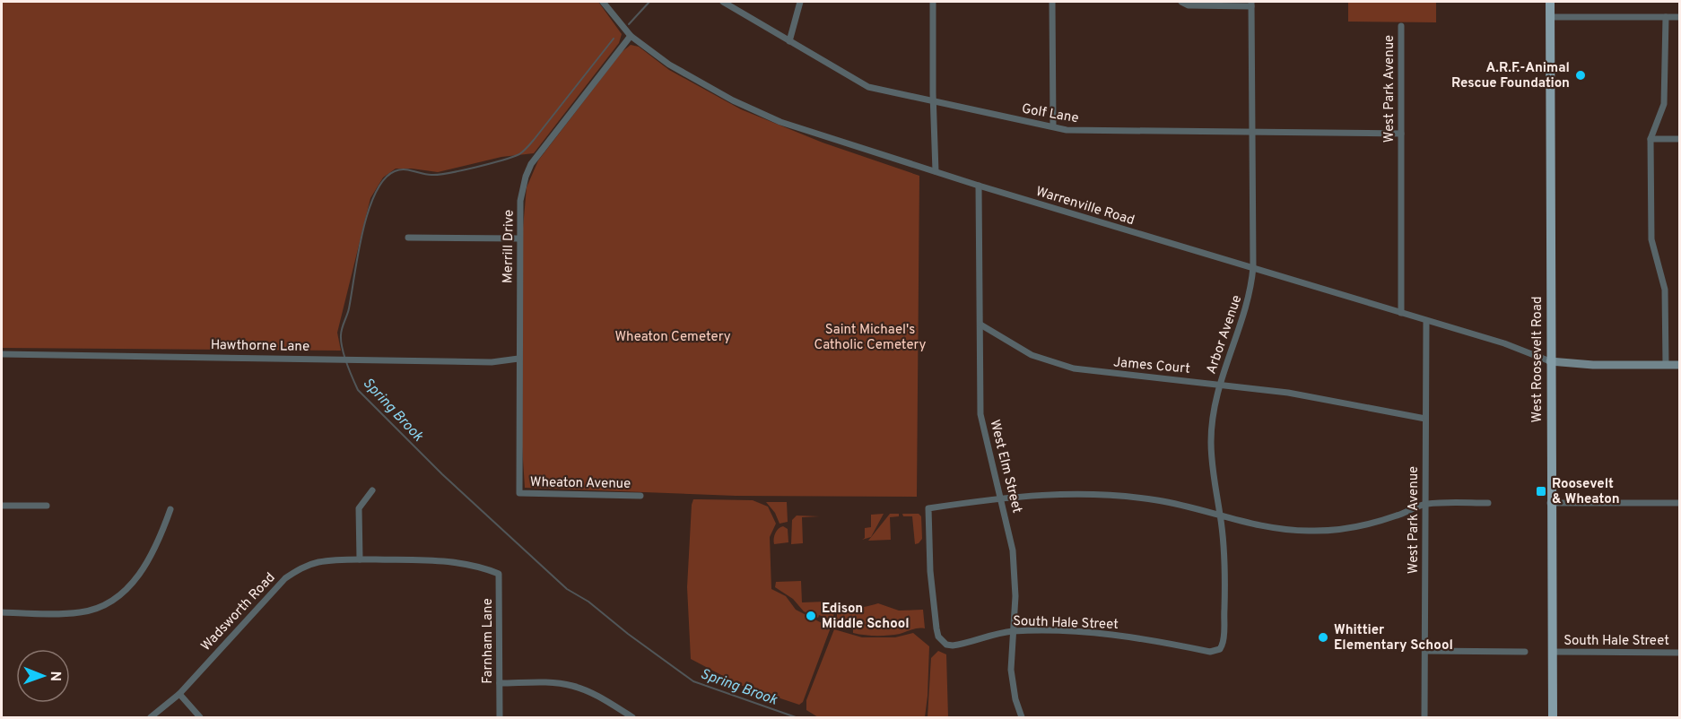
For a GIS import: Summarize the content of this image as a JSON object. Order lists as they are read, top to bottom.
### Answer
{
  "streets": {
    "main road": ["West Roosevelt Road"],
    "street": [
      "West Park Avenue",
      "Golf Lane",
      "Warrenville Road",
      "Merrill Drive",
      "Arbor Avenue",
      "Hawthorne Lane",
      "James Court",
      "West Elm Street",
      "Wheaton Avenue",
      "Wadsworth Road",
      "South Hale Street",
      "Farnham Lane"
    ]
  },
  "crossings": [
    ["West Park Avenue", "Golf Lane"],
    ["West Park Avenue", "Warrenville Road"],
    ["West Park Avenue", "James Court"],
    ["Golf Lane", "Arbor Avenue"],
    ["Warrenville Road", "Merrill Drive"],
    ["Warrenville Road", "Arbor Avenue"],
    ["Warrenville Road", "West Roosevelt Road"],
    ["Warrenville Road", "West Elm Street"],
    ["Merrill Drive", "Hawthorne Lane"],
    ["Merrill Drive", "Wheaton Avenue"],
    ["Arbor Avenue", "James Court"],
    ["Arbor Avenue", "South Hale Street"],
    ["West Roosevelt Road", "South Hale Street"],
    ["James Court", "West Elm Street"],
    ["West Elm Street", "South Hale Street"],
    ["Wadsworth Road", "Farnham Lane"]
  ],
  "water": ["Spring Brook"],
  "parks": ["Saint Michael's Catholic Cemetery", "Wheaton Cemetery"],
  "places": {
    "other": ["A.R.F.-Animal Rescue Foundation", "Edison Middle School", "Whittier Elementary School"],
    "transit": ["Roosevelt & Wheaton"]
  },
  "north": "right"
}
